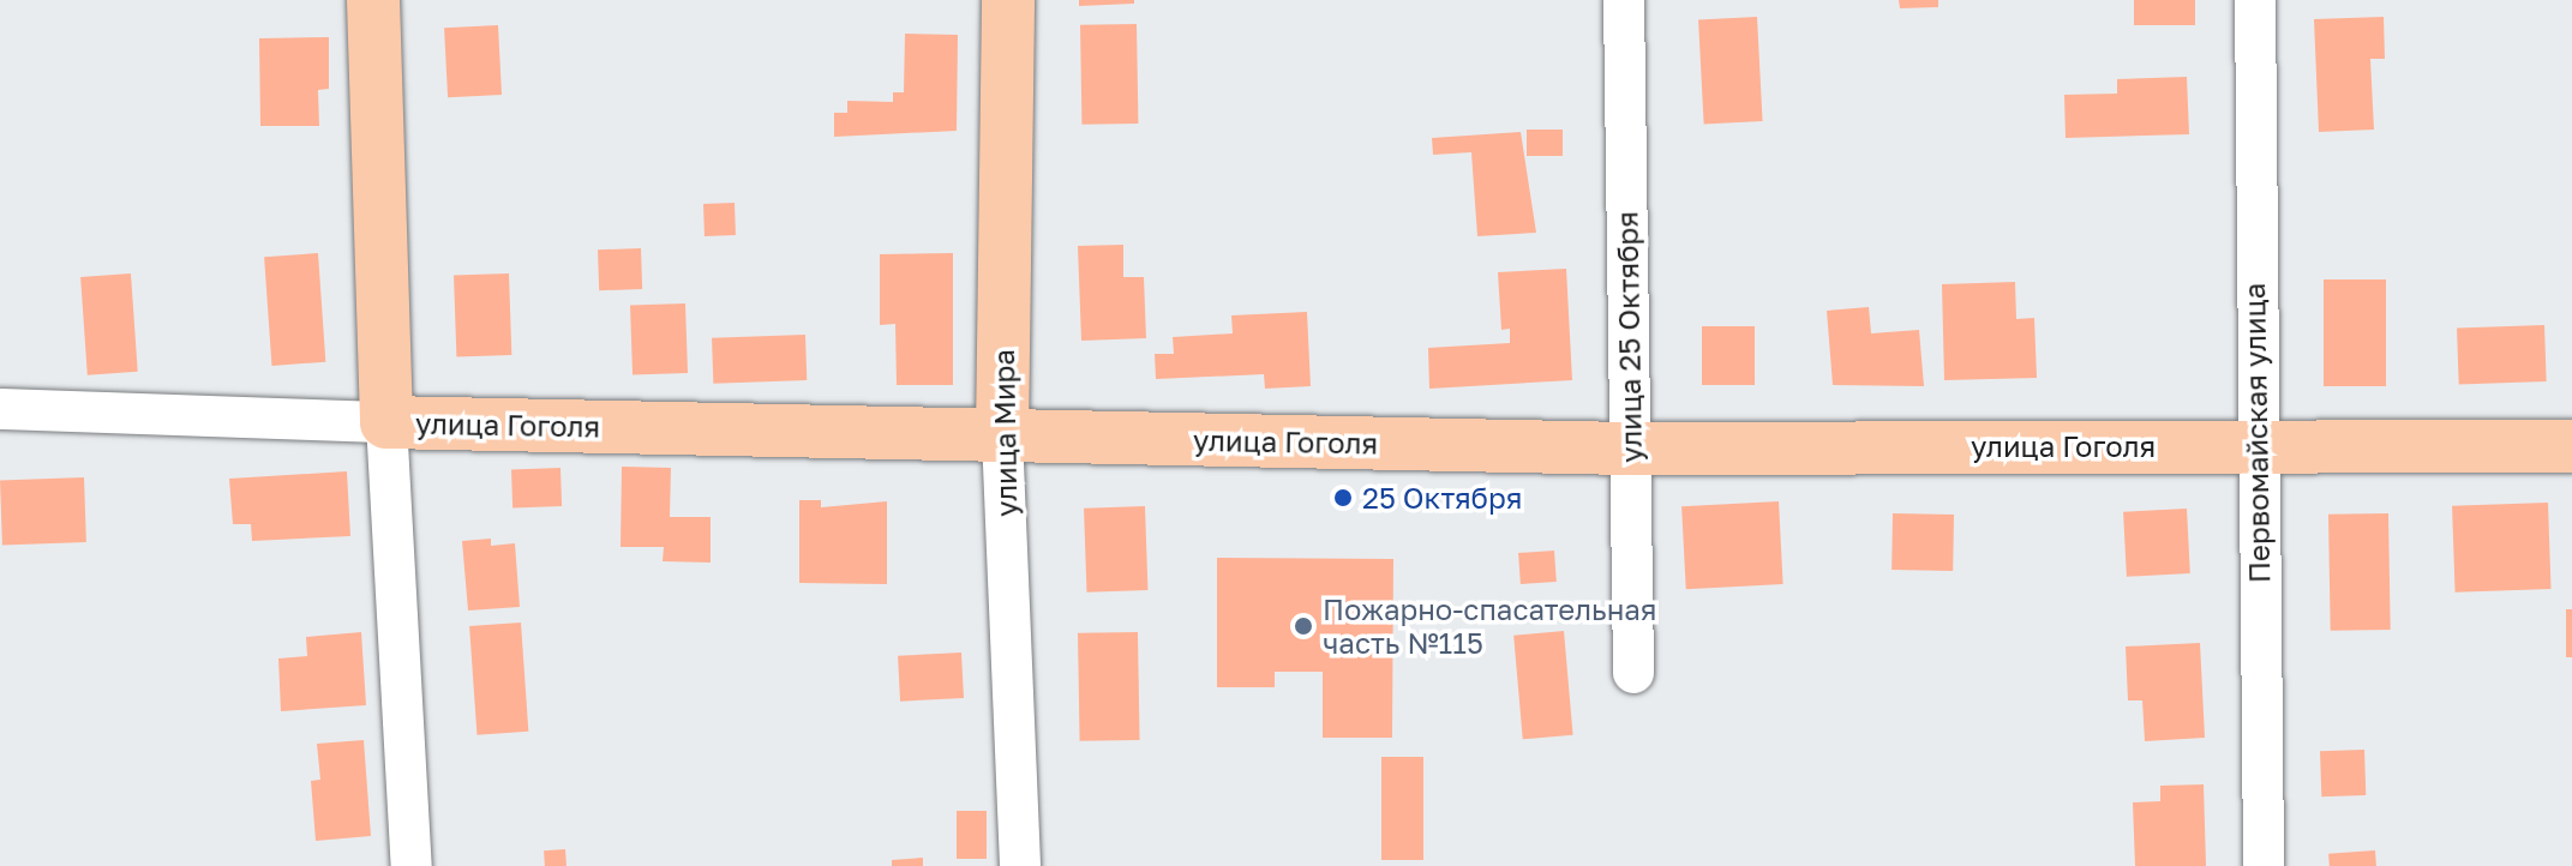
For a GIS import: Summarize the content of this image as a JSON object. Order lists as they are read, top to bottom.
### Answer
{
  "streets": {
    "main road": ["улица Гоголя", "улица Мира"],
    "street": ["улица 25 Октября", "Первомайская улица"]
  },
  "crossings": [
    ["улица 25 Октября", "улица Гоголя"],
    ["улица Гоголя", "улица Мира"],
    ["улица Гоголя", "Первомайская улица"]
  ],
  "places": ["25 Октября", "Пожарно-спасательная часть №115"]
}
